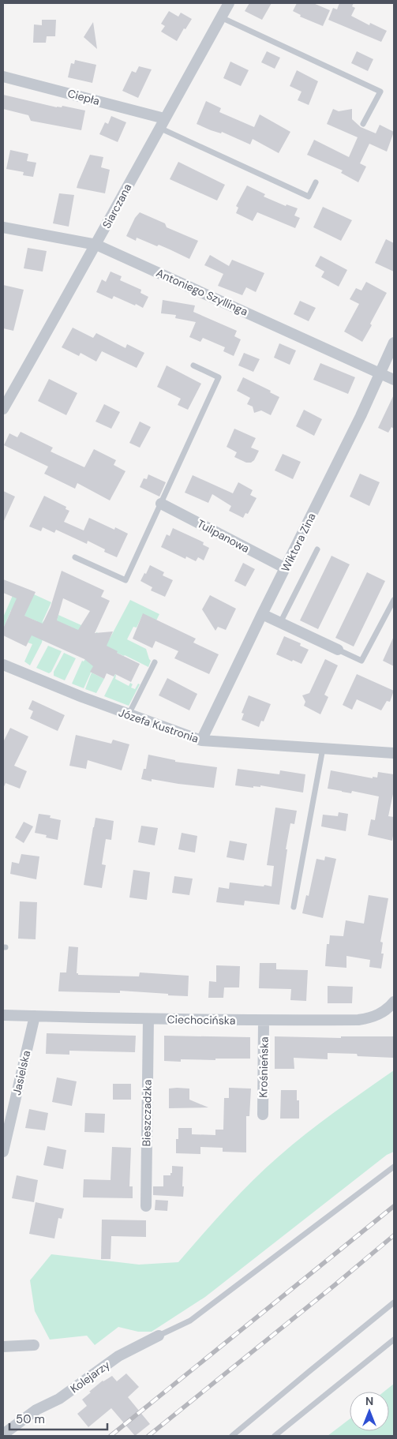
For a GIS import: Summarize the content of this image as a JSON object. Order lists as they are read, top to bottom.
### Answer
{
  "streets": {
    "street": [
      "Ciepła",
      "Siarczana",
      "Antoniego Szyllinga",
      "Tulipanowa",
      "Wiktora Zina",
      "Józefa Kustronia",
      "Ciechocińska",
      "Krośnieńska",
      "Jasielska",
      "Bieszczadzka",
      "Kolejarzy"
    ]
  },
  "crossings": [
    ["Ciepła", "Siarczana"],
    ["Siarczana", "Antoniego Szyllinga"],
    ["Antoniego Szyllinga", "Wiktora Zina"],
    ["Tulipanowa", "Wiktora Zina"],
    ["Wiktora Zina", "Józefa Kustronia"],
    ["Ciechocińska", "Krośnieńska"],
    ["Ciechocińska", "Jasielska"],
    ["Ciechocińska", "Bieszczadzka"]
  ],
  "scale_bar": "50 m",
  "north": "top"
}
